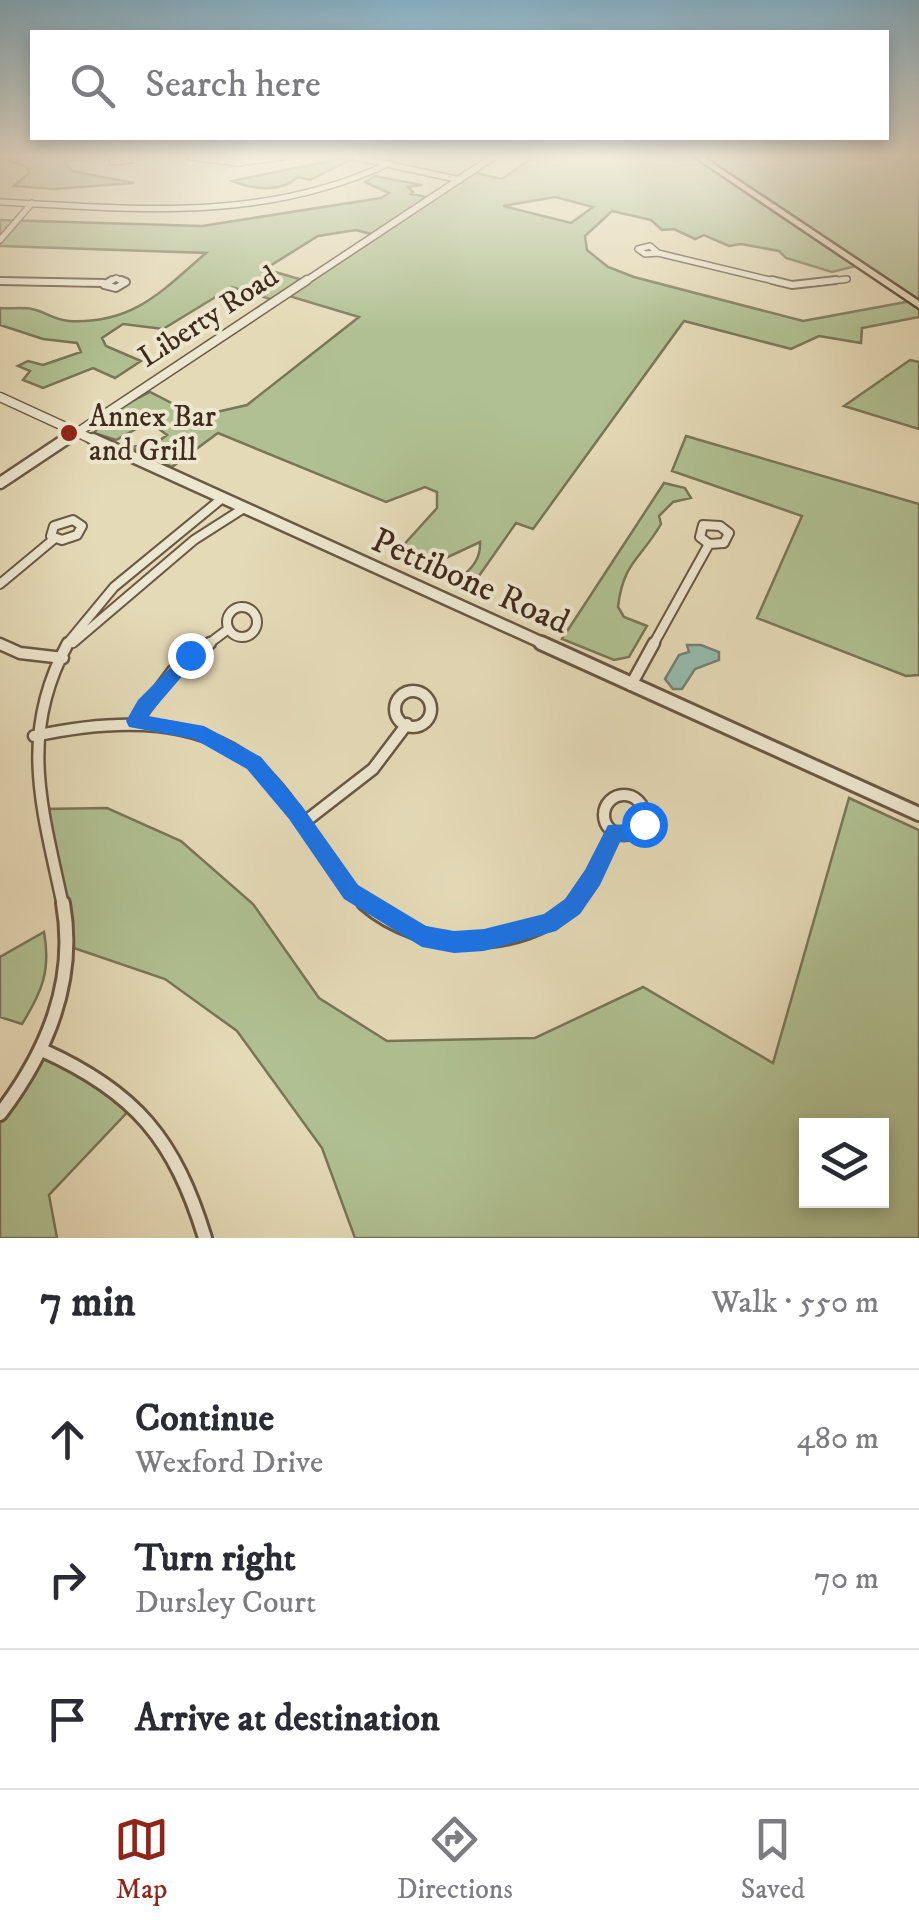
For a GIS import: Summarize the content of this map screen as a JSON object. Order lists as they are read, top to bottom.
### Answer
{
  "streets": {
    "street": ["Liberty Road", "Pettibone Road"]
  },
  "crossings": [
    ["Liberty Road", "Pettibone Road"]
  ],
  "places": ["Annex Bar and Grill"],
  "page": {
    "search": "Search here",
    "heading": ["7 min", "Walk · 550 m"],
    "list": [
      ["Continue", "Wexford Drive", "480 m"],
      ["Turn right", "Dursley Court", "70 m"],
      "Arrive at destination"
    ],
    "nav": ["Map", "Directions", "Saved"]
  }
}
